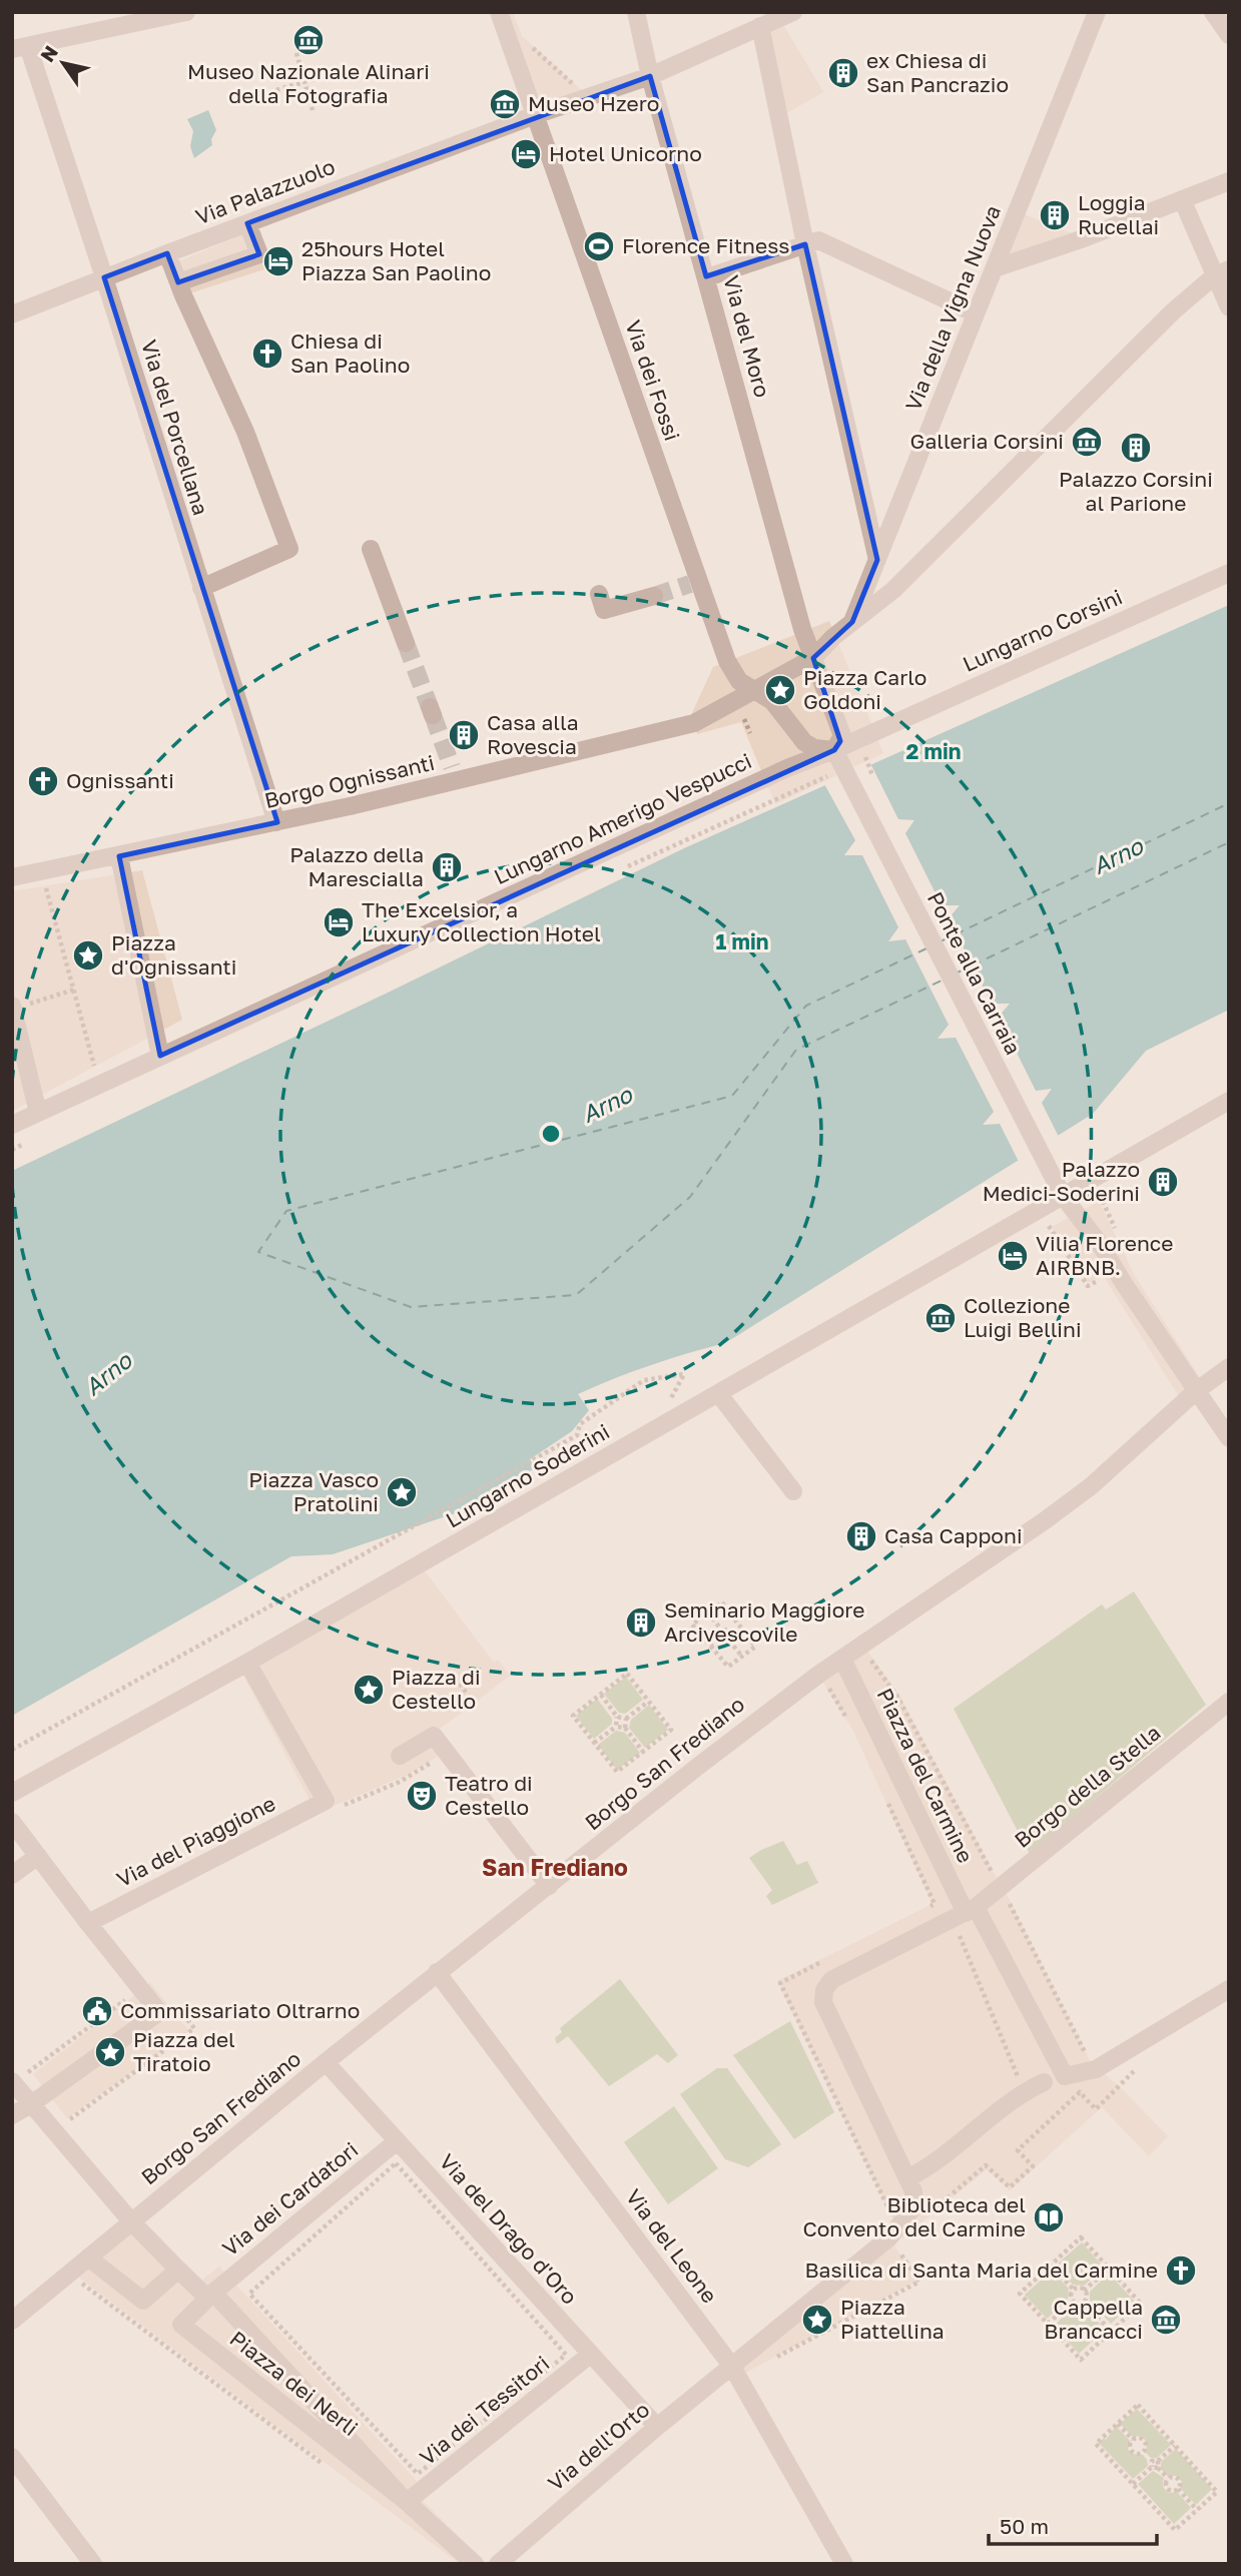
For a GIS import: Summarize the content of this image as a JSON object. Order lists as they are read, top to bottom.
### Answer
{
  "streets": {
    "street": [
      "Via Palazzuolo",
      "Via della Vigna Nuova",
      "Via del Moro",
      "Via dei Fossi",
      "Via del Porcellana",
      "Lungarno Corsini",
      "Borgo Ognissanti",
      "Lungarno Amerigo Vespucci",
      "Ponte alla Carraia",
      "Lungarno Soderini",
      "Borgo San Frediano",
      "Piazza del Carmine",
      "Borgo della Stella",
      "Via del Piaggione",
      "Via dei Cardatori",
      "Via del Drago d'Oro",
      "Via del Leone",
      "Piazza dei Nerli",
      "Via dei Tessitori",
      "Via dell'Orto"
    ]
  },
  "crossings": [
    ["Via Palazzuolo", "Via del Moro"],
    ["Via Palazzuolo", "Via dei Fossi"],
    ["Via Palazzuolo", "Via del Porcellana"],
    ["Via dei Fossi", "Borgo Ognissanti"],
    ["Via del Porcellana", "Borgo Ognissanti"],
    ["Lungarno Corsini", "Lungarno Amerigo Vespucci"],
    ["Ponte alla Carraia", "Lungarno Soderini"],
    ["Ponte alla Carraia", "Borgo San Frediano"],
    ["Lungarno Soderini", "Via del Piaggione"],
    ["Borgo San Frediano", "Piazza del Carmine"],
    ["Borgo San Frediano", "Via del Drago d'Oro"],
    ["Borgo San Frediano", "Via del Leone"],
    ["Borgo San Frediano", "Piazza dei Nerli"],
    ["Piazza del Carmine", "Borgo della Stella"],
    ["Via dei Cardatori", "Via del Drago d'Oro"],
    ["Via dei Cardatori", "Piazza dei Nerli"],
    ["Via del Drago d'Oro", "Via dei Tessitori"],
    ["Via del Drago d'Oro", "Via dell'Orto"],
    ["Via del Leone", "Via dell'Orto"],
    ["Piazza dei Nerli", "Via dei Tessitori"]
  ],
  "districts": ["San Frediano"],
  "water": ["Arno"],
  "places": {
    "museum": [
      "Museo Nazionale Alinari della Fotografia",
      "Museo Hzero",
      "Galleria Corsini",
      "Collezione Luigi Bellini",
      "Cappella Brancacci"
    ],
    "building": [
      "ex Chiesa di San Pancrazio",
      "Loggia Rucellai",
      "Palazzo Corsini al Parione",
      "Casa alla Rovescia",
      "Palazzo della Marescialla",
      "Palazzo Medici-Soderini",
      "Casa Capponi",
      "Seminario Maggiore Arcivescovile"
    ],
    "hotel": [
      "Hotel Unicorno",
      "25hours Hotel Piazza San Paolino",
      "The Excelsior, a Luxury Collection Hotel",
      "Vilia Florence AIRBNB."
    ],
    "sports": ["Florence Fitness"],
    "church": ["Chiesa di San Paolino", "Ognissanti", "Basilica di Santa Maria del Carmine"],
    "place": [
      "Piazza Carlo Goldoni",
      "Piazza d'Ognissanti",
      "Piazza Vasco Pratolini",
      "Piazza di Cestello",
      "Piazza del Tiratoio",
      "Piazza Piattellina"
    ],
    "theatre": ["Teatro di Cestello"],
    "public building": ["Commissariato Oltrarno"],
    "library": ["Biblioteca del Convento del Carmine"]
  },
  "scale_bar": "50 m",
  "north": "top left",
  "rings": ["2 min", "1 min"]
}
